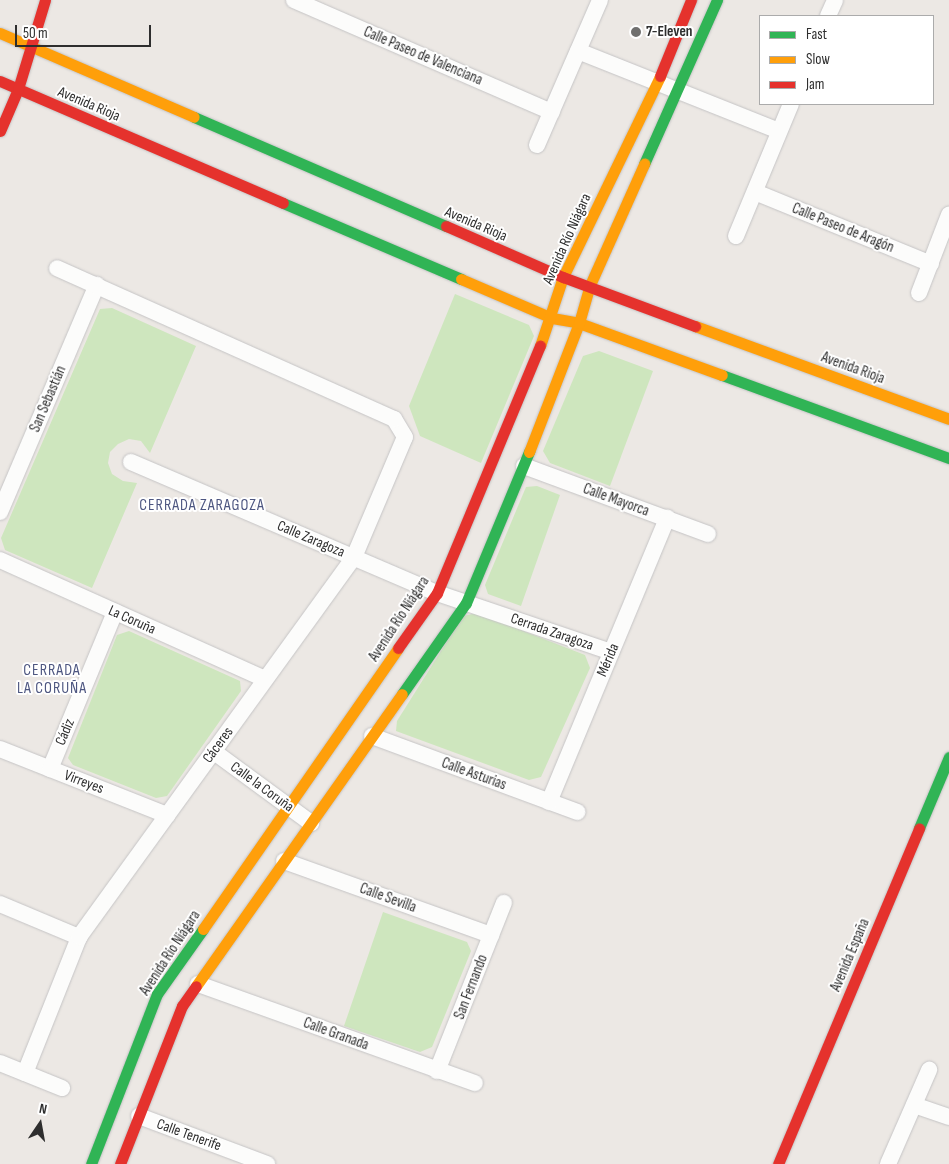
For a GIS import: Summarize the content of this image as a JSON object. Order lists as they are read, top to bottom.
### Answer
{
  "streets": {
    "main road": ["Avenida Rioja", "Avenida Río Niágara", "Avenida España"],
    "street": [
      "Calle Paseo de Valenciana",
      "Calle Paseo de Aragón",
      "San Sebastián",
      "Calle Mayorca",
      "Calle Zaragoza",
      "La Coruña",
      "Cerrada Zaragoza",
      "Mérida",
      "Cádiz",
      "Cáceres",
      "Calle Asturias",
      "Virreyes",
      "Calle la Coruña",
      "Calle Sevilla",
      "San Fernando",
      "Calle Granada",
      "Calle Tenerife"
    ]
  },
  "crossings": [
    ["Avenida Rioja", "Avenida Río Niágara"],
    ["Avenida Río Niágara", "Calle Zaragoza"],
    ["Avenida Río Niágara", "Calle la Coruña"],
    ["San Sebastián", "Cáceres"],
    ["Calle Mayorca", "Mérida"],
    ["Calle Zaragoza", "Cerrada Zaragoza"],
    ["Calle Zaragoza", "Cáceres"],
    ["La Coruña", "Cádiz"],
    ["La Coruña", "Cáceres"],
    ["Cerrada Zaragoza", "Mérida"],
    ["Mérida", "Calle Asturias"],
    ["Cádiz", "Virreyes"],
    ["Cáceres", "Virreyes"],
    ["Cáceres", "Calle la Coruña"],
    ["Calle Sevilla", "San Fernando"],
    ["San Fernando", "Calle Granada"]
  ],
  "districts": ["CERRADA ZARAGOZA", "CERRADA LA CORUÑA"],
  "places": ["7-Eleven"],
  "legend": ["Fast", "Slow", "Jam"],
  "scale_bar": "50 m",
  "north": "top"
}
